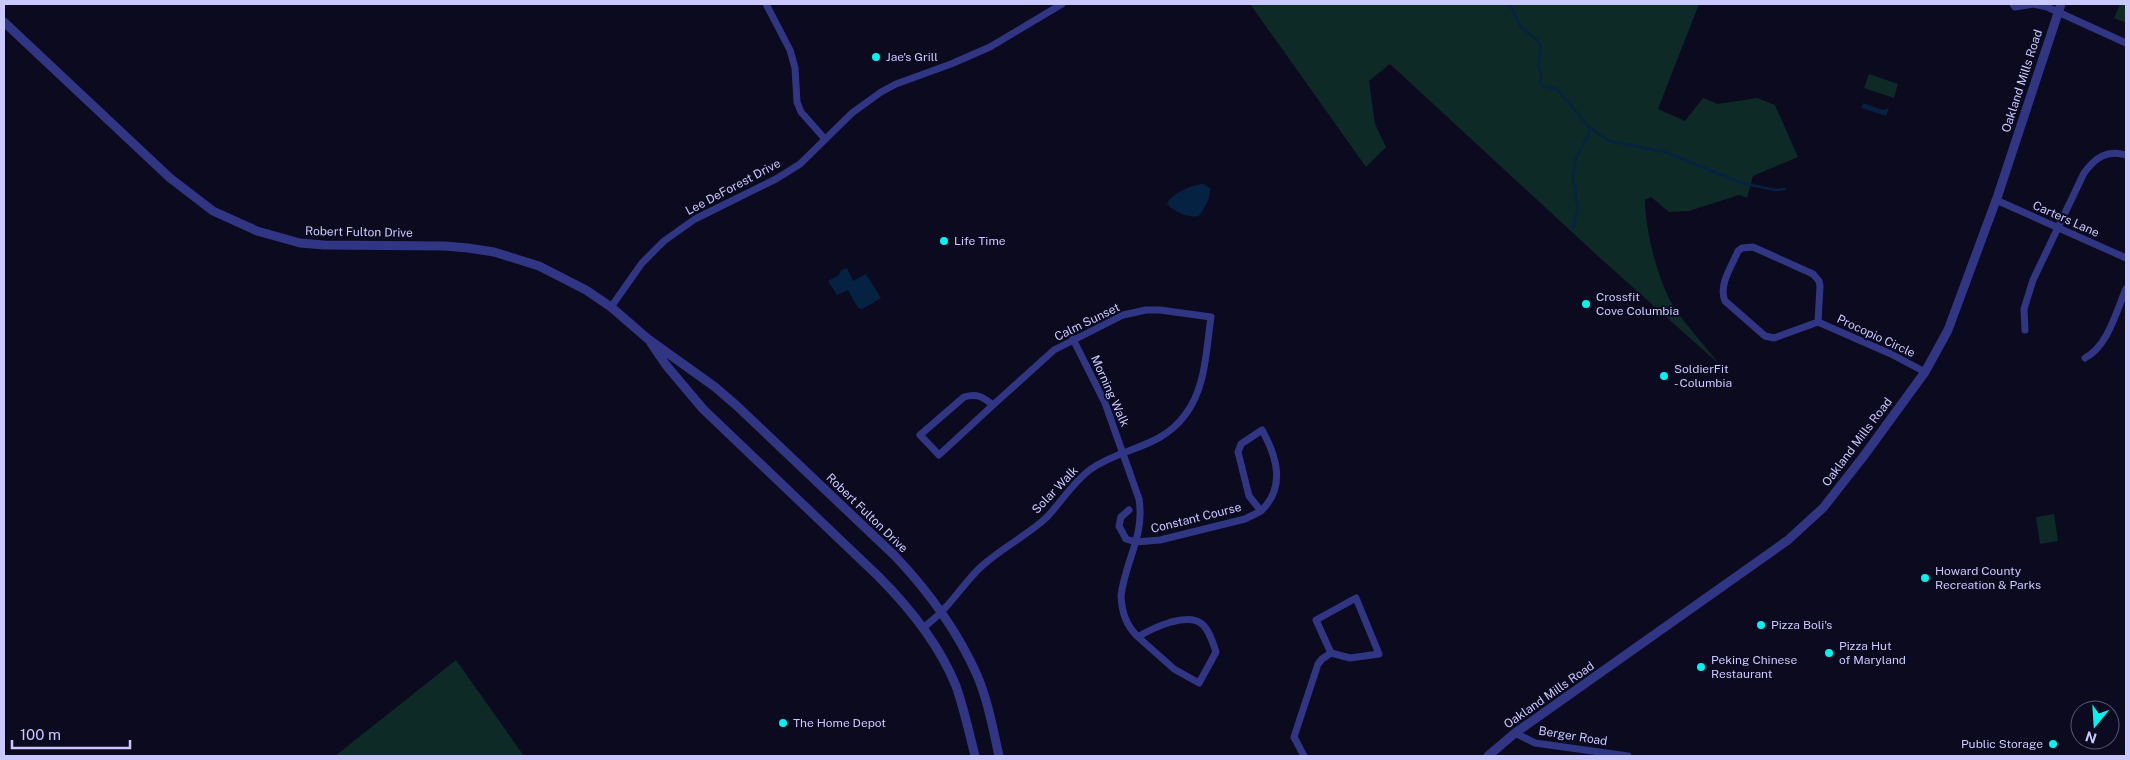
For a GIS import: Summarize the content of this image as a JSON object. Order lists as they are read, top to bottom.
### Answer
{
  "streets": {
    "street": [
      "Oakland Mills Road",
      "Lee DeForest Drive",
      "Carters Lane",
      "Robert Fulton Drive",
      "Calm Sunset",
      "Procopio Circle",
      "Morning Walk",
      "Solar Walk",
      "Constant Course",
      "Berger Road"
    ]
  },
  "crossings": [
    ["Oakland Mills Road", "Carters Lane"],
    ["Oakland Mills Road", "Procopio Circle"],
    ["Oakland Mills Road", "Berger Road"],
    ["Lee DeForest Drive", "Robert Fulton Drive"],
    ["Robert Fulton Drive", "Solar Walk"],
    ["Calm Sunset", "Morning Walk"],
    ["Calm Sunset", "Solar Walk"],
    ["Morning Walk", "Solar Walk"],
    ["Morning Walk", "Constant Course"]
  ],
  "places": [
    "Jae's Grill",
    "Life Time",
    "Crossfit Cove Columbia",
    "SoldierFit - Columbia",
    "Howard County Recreation & Parks",
    "Pizza Boli's",
    "Pizza Hut of Maryland",
    "Peking Chinese Restaurant",
    "The Home Depot",
    "Public Storage"
  ],
  "scale_bar": "100 m",
  "north": "bottom"
}
